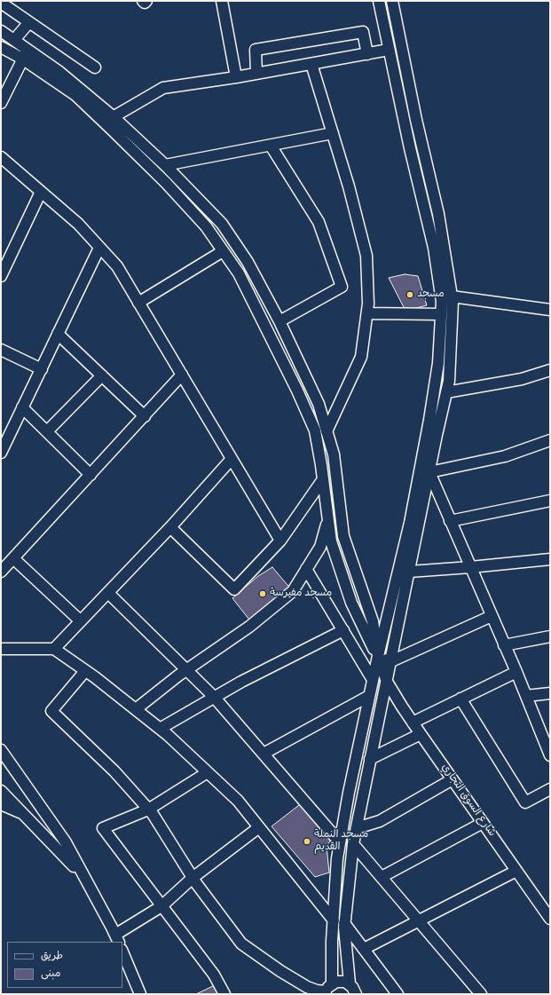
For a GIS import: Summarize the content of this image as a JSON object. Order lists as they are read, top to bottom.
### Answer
{
  "streets": {
    "street": ["شارع السوق التجاري"]
  },
  "places": ["مسجد", "مسجد مفيرسة", "مسجد النملة القديم"],
  "legend": ["طريق", "مبنى"]
}
